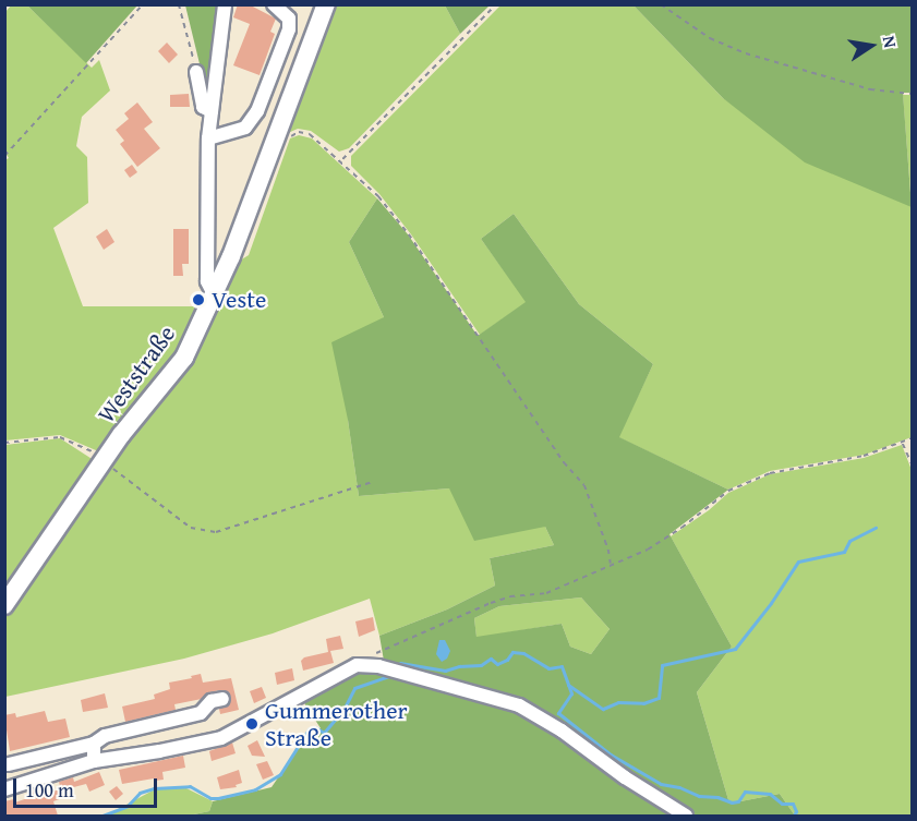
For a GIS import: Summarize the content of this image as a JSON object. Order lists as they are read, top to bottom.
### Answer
{
  "streets": {
    "main road": ["Weststraße"]
  },
  "places": ["Veste", "Gummerother Straße"],
  "scale_bar": "100 m",
  "north": "right"
}
